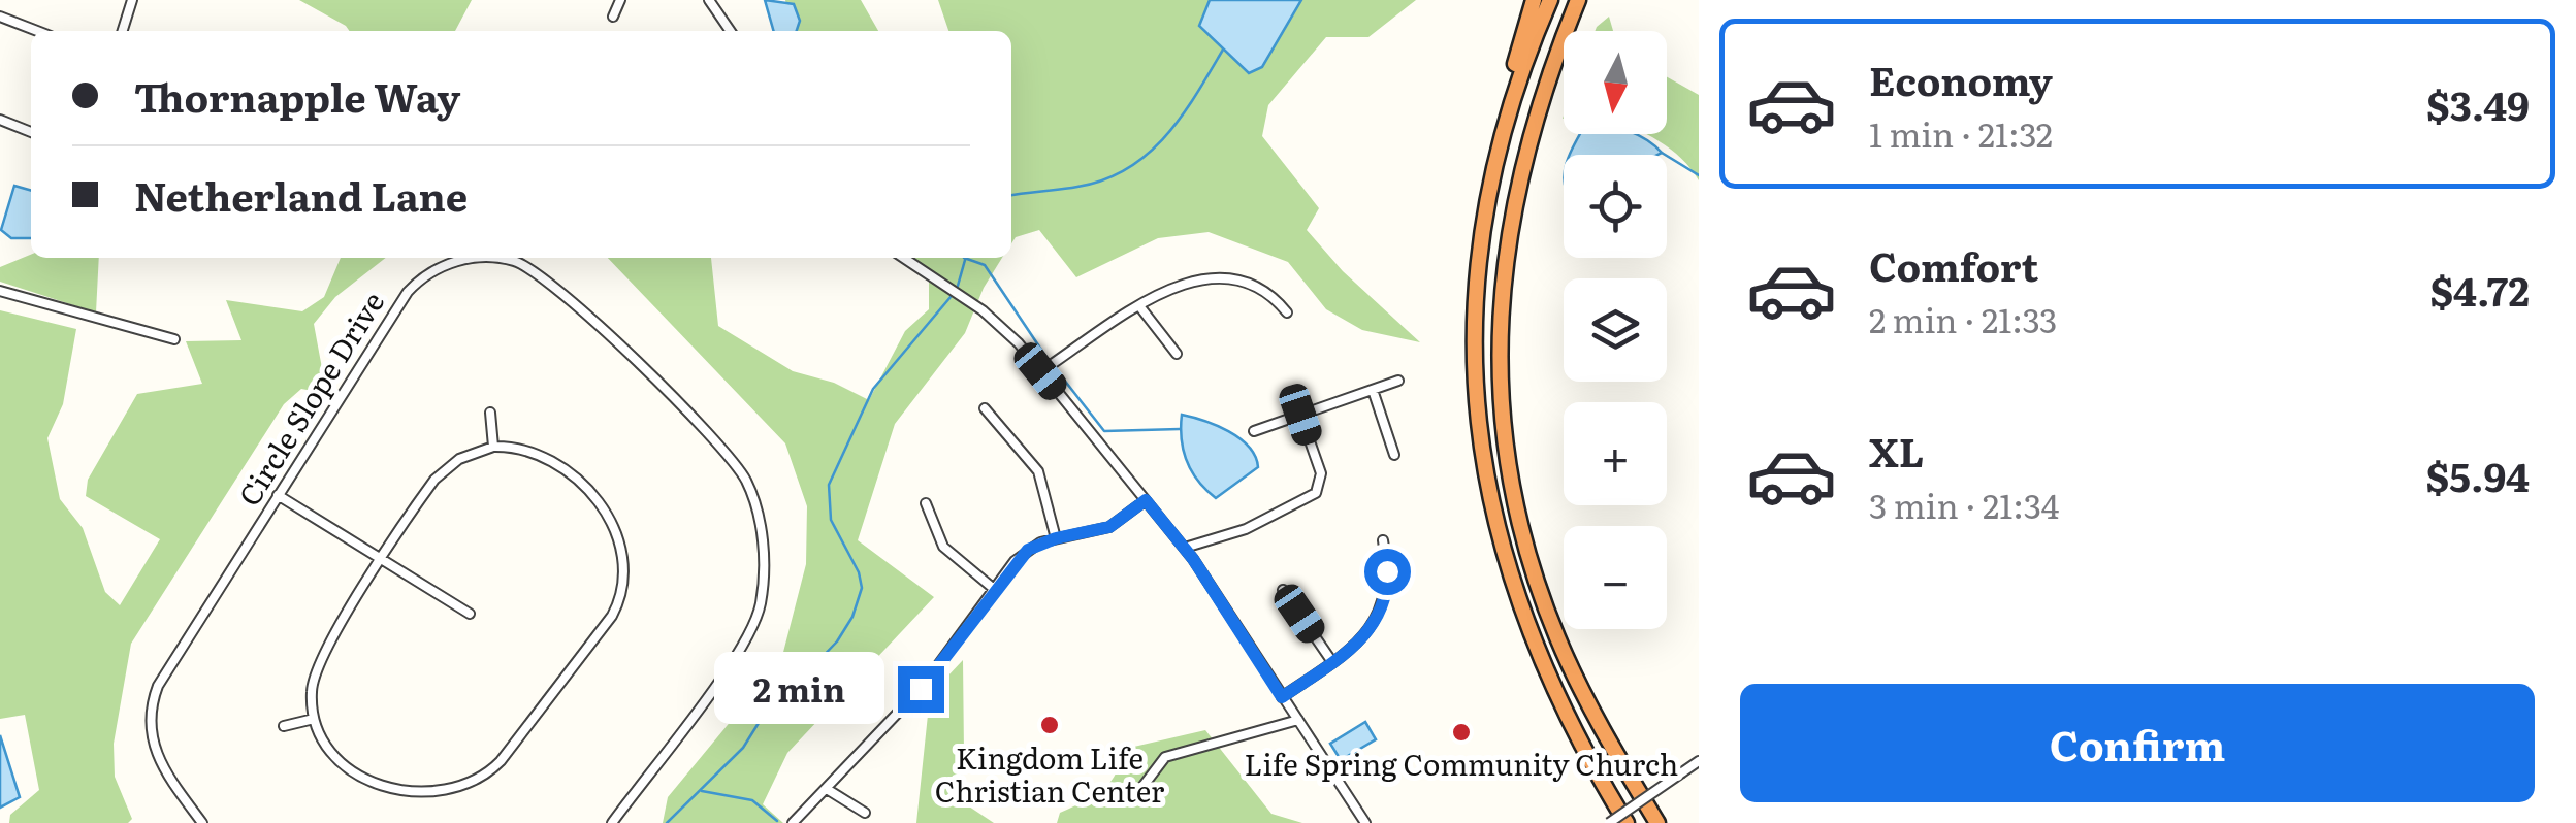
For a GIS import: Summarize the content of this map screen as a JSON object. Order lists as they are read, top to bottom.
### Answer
{
  "streets": {
    "street": ["Circle Slope Drive"]
  },
  "places": ["Kingdom Life Christian Center", "Life Spring Community Church"],
  "north": "bottom",
  "page": {
    "list": [
      {
        "name": "Economy",
        "note": "1 min · 21:32",
        "value": "$3.49"
      },
      {
        "name": "Comfort",
        "note": "2 min · 21:33",
        "value": "$4.72"
      },
      {
        "name": "XL",
        "note": "3 min · 21:34",
        "value": "$5.94"
      }
    ],
    "map_buttons": ["+", "−"],
    "banner": ["Thornapple Way", "Netherland Lane"],
    "bubble": "2 min",
    "buttons": "Confirm"
  }
}
